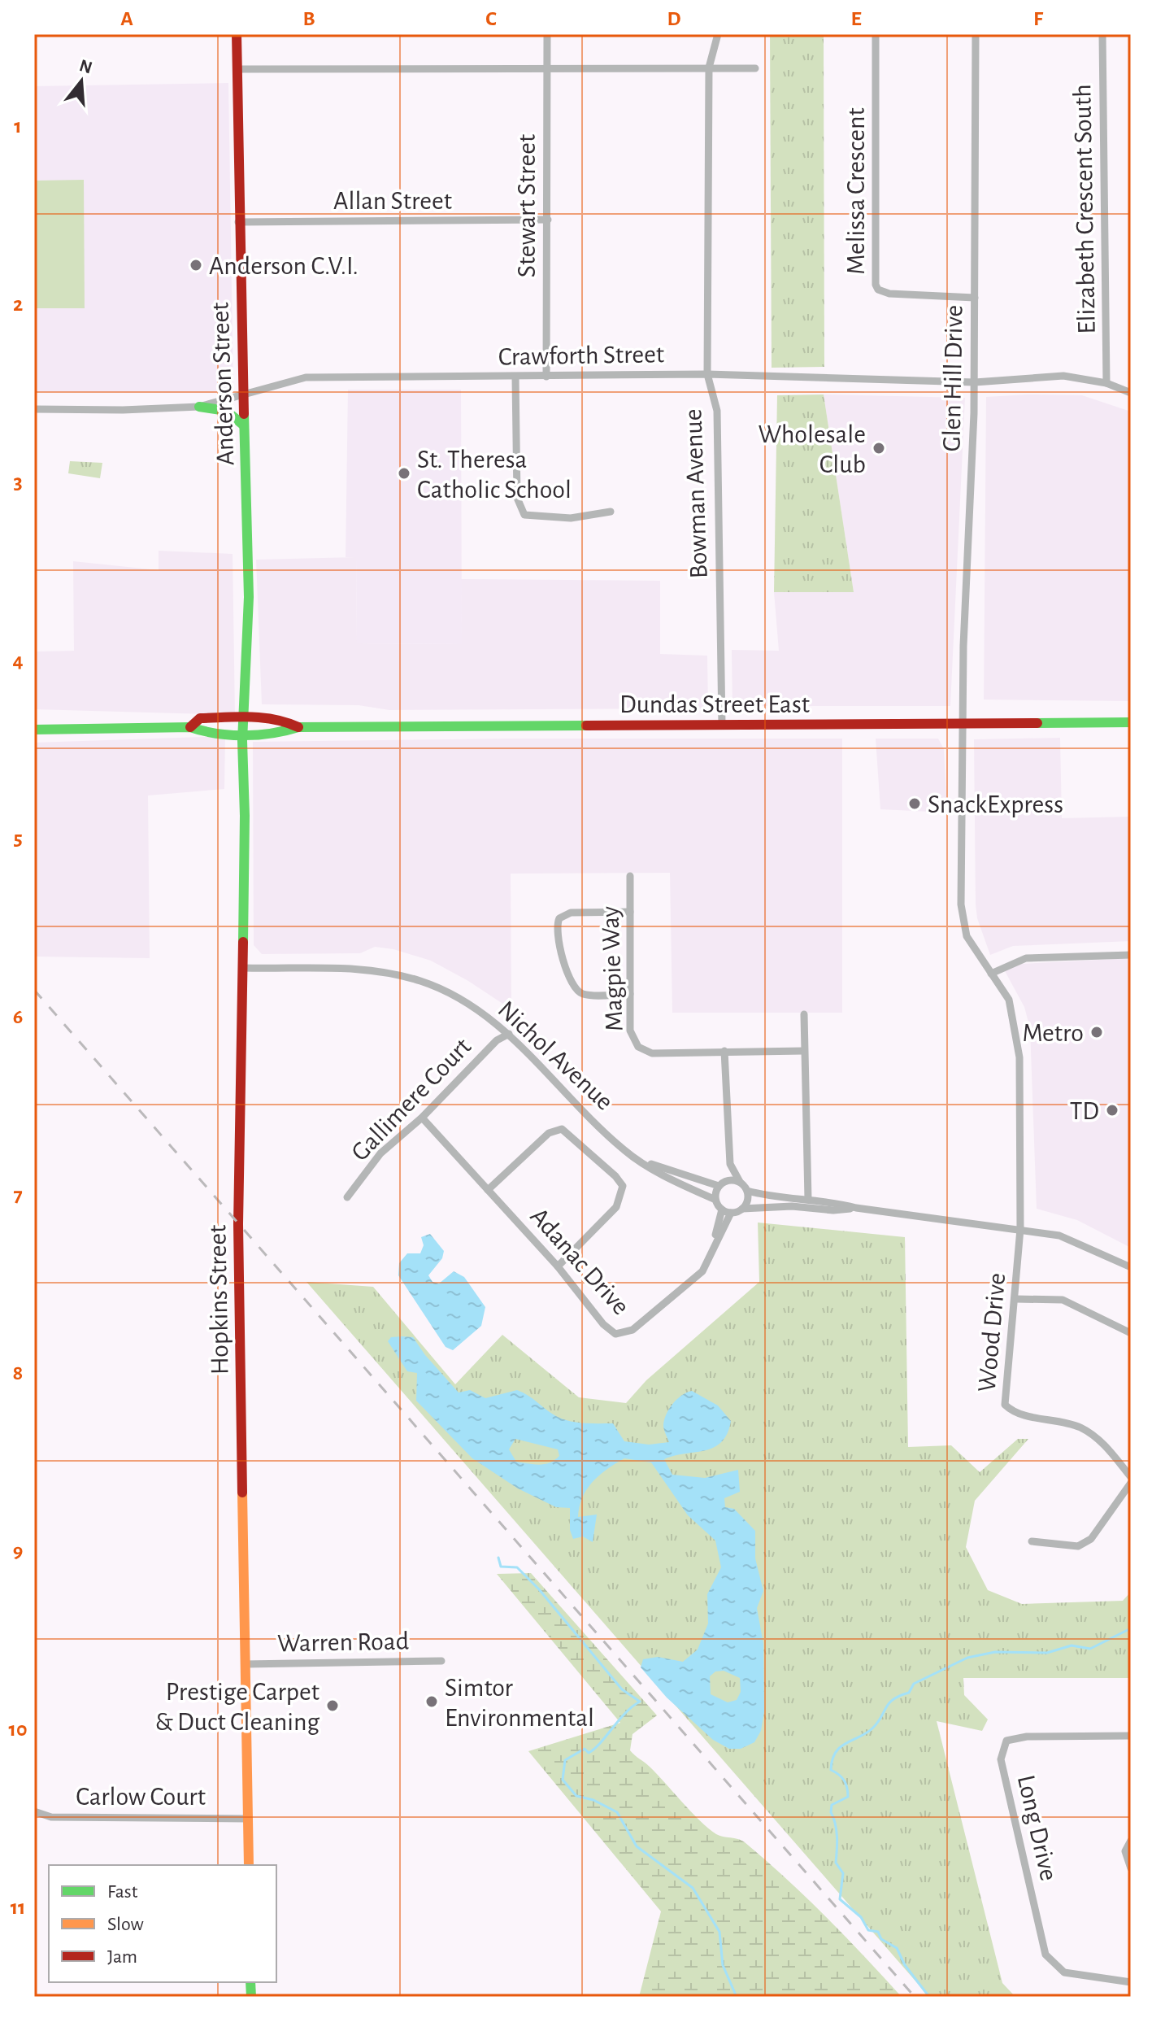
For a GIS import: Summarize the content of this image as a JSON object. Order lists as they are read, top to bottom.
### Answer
{
  "streets": {
    "main road": ["Anderson Street", "Dundas Street East", "Hopkins Street"],
    "street": [
      "Melissa Crescent",
      "Allan Street",
      "Stewart Street",
      "Elizabeth Crescent South",
      "Crawforth Street",
      "Glen Hill Drive",
      "Bowman Avenue",
      "Magpie Way",
      "Nichol Avenue",
      "Gallimere Court",
      "Adanac Drive",
      "Wood Drive",
      "Warren Road",
      "Carlow Court",
      "Long Drive"
    ]
  },
  "crossings": [
    ["Melissa Crescent", "Glen Hill Drive"],
    ["Allan Street", "Stewart Street"],
    ["Allan Street", "Anderson Street"],
    ["Stewart Street", "Crawforth Street"],
    ["Elizabeth Crescent South", "Crawforth Street"],
    ["Crawforth Street", "Glen Hill Drive"],
    ["Crawforth Street", "Anderson Street"],
    ["Crawforth Street", "Bowman Avenue"],
    ["Glen Hill Drive", "Dundas Street East"],
    ["Glen Hill Drive", "Wood Drive"],
    ["Anderson Street", "Dundas Street East"],
    ["Anderson Street", "Hopkins Street"],
    ["Bowman Avenue", "Dundas Street East"],
    ["Dundas Street East", "Hopkins Street"],
    ["Nichol Avenue", "Gallimere Court"],
    ["Nichol Avenue", "Adanac Drive"],
    ["Nichol Avenue", "Hopkins Street"],
    ["Gallimere Court", "Adanac Drive"],
    ["Hopkins Street", "Warren Road"],
    ["Hopkins Street", "Carlow Court"]
  ],
  "places": [
    "Anderson C.V.I.",
    "Wholesale Club",
    "St. Theresa Catholic School",
    "SnackExpress",
    "Metro",
    "TD",
    "Simtor Environmental",
    "Prestige Carpet & Duct Cleaning"
  ],
  "legend": ["Fast", "Slow", "Jam"],
  "north": "top",
  "grid": {
    "columns": [
      "A",
      "B",
      "C",
      "D",
      "E",
      "F"
    ],
    "rows": [
      "1",
      "2",
      "3",
      "4",
      "5",
      "6",
      "7",
      "8",
      "9",
      "10",
      "11"
    ]
  }
}
